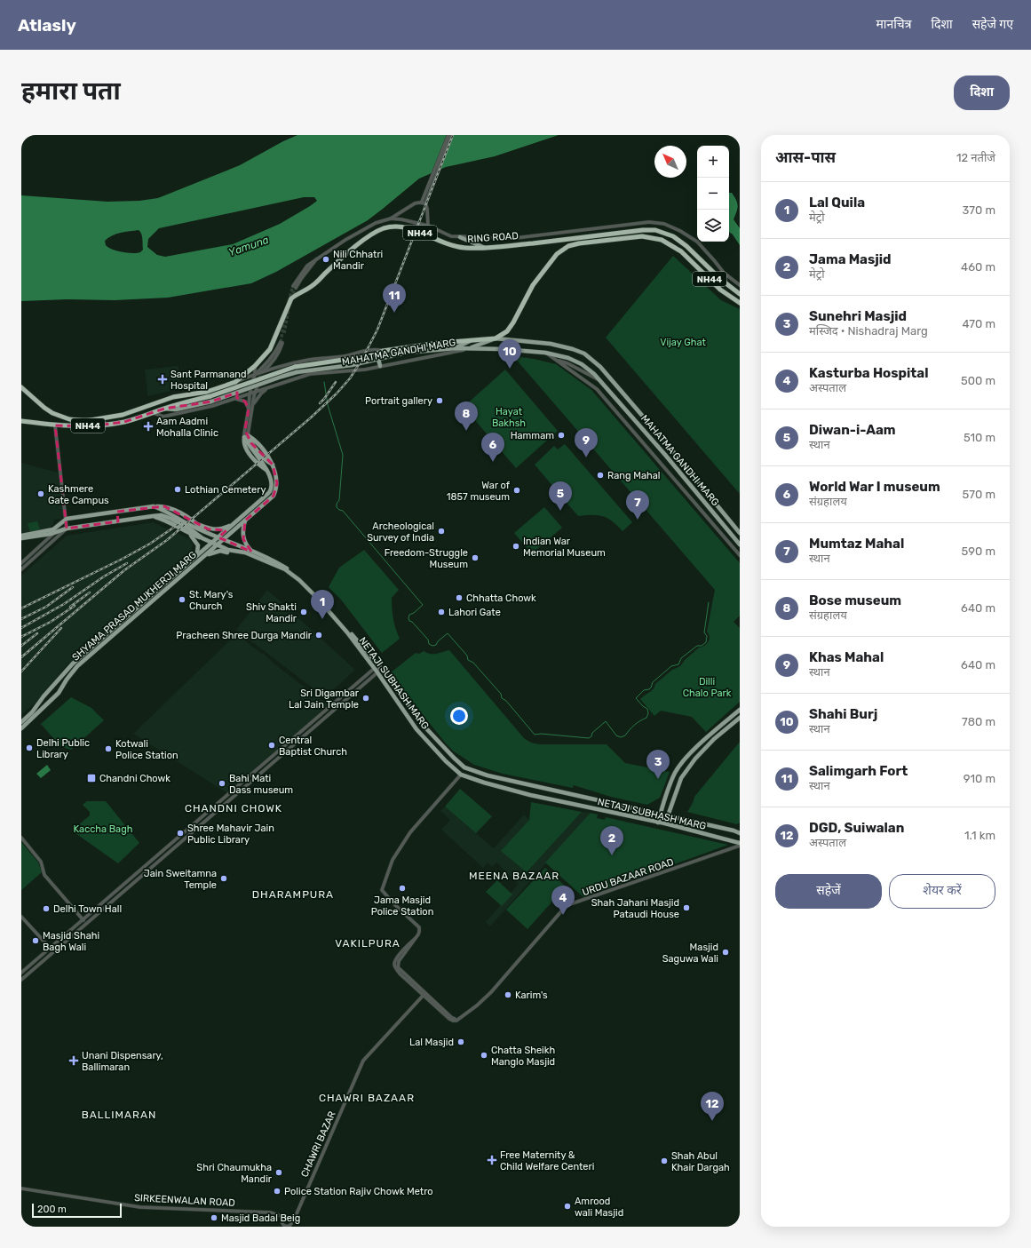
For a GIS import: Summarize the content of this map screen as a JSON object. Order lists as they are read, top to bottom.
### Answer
{
  "streets": {
    "highway": ["NH44", "RING ROAD", "MAHATMA GANDHI MARG"],
    "main road": ["SHYAMA PRASAD MUKHERJI MARG", "NETAJI SUBHASH MARG"],
    "street": ["URDU BAZAAR ROAD", "CHAWRI BAZAR", "SIRKEENWALAN ROAD"]
  },
  "crossings": [
    ["NH44", "MAHATMA GANDHI MARG"],
    ["SHYAMA PRASAD MUKHERJI MARG", "NETAJI SUBHASH MARG"],
    ["URDU BAZAAR ROAD", "CHAWRI BAZAR"],
    ["CHAWRI BAZAR", "SIRKEENWALAN ROAD"]
  ],
  "districts": [
    "CHANDNI CHOWK",
    "MEENA BAZAAR",
    "DHARAMPURA",
    "VAKILPURA",
    "CHAWRI BAZAAR",
    "BALLIMARAN"
  ],
  "water": ["Yamuna"],
  "parks": [
    "Vijay Ghat",
    "Hayat Bakhsh",
    "Dilli Chalo Park",
    "Kaccha Bagh"
  ],
  "places": {
    "other": [
      "Nili Chhatri Mandir",
      "Portrait gallery",
      "Hammam",
      "Rang Mahal",
      "Lothian Cemetery",
      "War of 1857 museum",
      "Kashmere Gate Campus",
      "Archeological Survey of India",
      "Indian War Memorial Museum",
      "Freedom-Struggle Museum",
      "Chhatta Chowk",
      "St. Mary's Church",
      "Shiv Shakti Mandir",
      "Lahori Gate",
      "Pracheen Shree Durga Mandir",
      "Sri Digambar Lal Jain Temple",
      "Central Baptist Church",
      "Delhi Public Library",
      "Kotwali Police Station",
      "Bahi Mati Dass museum",
      "Shree Mahavir Jain Public Library",
      "Jain Sweitamna Temple",
      "Jama Masjid Police Station",
      "Shah Jahani Masjid Pataudi House",
      "Delhi Town Hall",
      "Masjid Shahi Bagh Wali",
      "Masjid Saguwa Wali",
      "Karim's",
      "Lal Masjid",
      "Chatta Sheikh Manglo Masjid",
      "Shah Abul Khair Dargah",
      "Shri Chaumukha Mandir",
      "Police Station Rajiv Chowk Metro",
      "Amrood wali Masjid",
      "Masjid Badal Beig"
    ],
    "health": [
      "Sant Parmanand Hospital",
      "Aam Aadmi Mohalla Clinic",
      "Unani Dispensary, Ballimaran",
      "Free Maternity & Child Welfare Centeri"
    ],
    "transit": ["Chandni Chowk"]
  },
  "scale_bar": "200 m",
  "north": "top left",
  "page": {
    "header": "Atlasly",
    "nav": ["मानचित्र", "दिशा", "सहेजे गए"],
    "buttons": [
      "दिशा",
      ["सहेजें", "शेयर करें"]
    ],
    "title": "हमारा पता",
    "heading": ["आस-पास", "12 नतीजे"],
    "map_buttons": ["+", "−"],
    "list": [
      {
        "mark": "1",
        "name": "Lal Quila",
        "note": "मेट्रो",
        "value": "370 m"
      },
      {
        "mark": "2",
        "name": "Jama Masjid",
        "note": "मेट्रो",
        "value": "460 m"
      },
      {
        "mark": "3",
        "name": "Sunehri Masjid",
        "note": "मस्जिद · Nishadraj Marg",
        "value": "470 m"
      },
      {
        "mark": "4",
        "name": "Kasturba Hospital",
        "note": "अस्पताल",
        "value": "500 m"
      },
      {
        "mark": "5",
        "name": "Diwan-i-Aam",
        "note": "स्थान",
        "value": "510 m"
      },
      {
        "mark": "6",
        "name": "World War I museum",
        "note": "संग्रहालय",
        "value": "570 m"
      },
      {
        "mark": "7",
        "name": "Mumtaz Mahal",
        "note": "स्थान",
        "value": "590 m"
      },
      {
        "mark": "8",
        "name": "Bose museum",
        "note": "संग्रहालय",
        "value": "640 m"
      },
      {
        "mark": "9",
        "name": "Khas Mahal",
        "note": "स्थान",
        "value": "640 m"
      },
      {
        "mark": "10",
        "name": "Shahi Burj",
        "note": "स्थान",
        "value": "780 m"
      },
      {
        "mark": "11",
        "name": "Salimgarh Fort",
        "note": "स्थान",
        "value": "910 m"
      },
      {
        "mark": "12",
        "name": "DGD, Suiwalan",
        "note": "अस्पताल",
        "value": "1.1 km"
      }
    ],
    "pins": [
      "11",
      "10",
      "8",
      "9",
      "6",
      "5",
      "7",
      "1",
      "3",
      "2",
      "4",
      "12"
    ],
    "scale": "200 m"
  }
}
